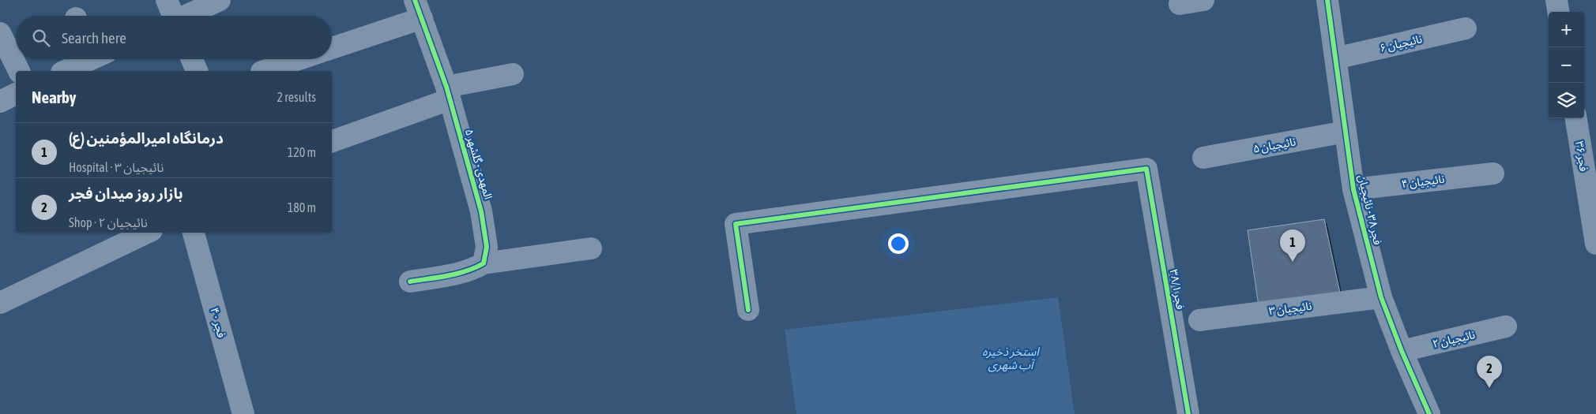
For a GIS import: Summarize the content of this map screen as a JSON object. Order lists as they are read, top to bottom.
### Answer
{
  "streets": {
    "street": [
      "نائیجیان ۶",
      "نائیجیان ۵",
      "فجر ۳۶",
      "المهدی - گلشهر ۵",
      "نائیجیان ۴",
      "فجر ۳۸ - نائیجیان",
      "فجر ۳۸/۱",
      "نائیجیان ۳",
      "فجر ۴۰",
      "نائیجیان ۲"
    ]
  },
  "crossings": [
    ["نائیجیان ۶", "فجر ۳۸ - نائیجیان"],
    ["نائیجیان ۵", "فجر ۳۸ - نائیجیان"],
    ["نائیجیان ۴", "فجر ۳۸ - نائیجیان"],
    ["فجر ۳۸ - نائیجیان", "نائیجیان ۳"],
    ["فجر ۳۸ - نائیجیان", "نائیجیان ۲"]
  ],
  "water": ["استخر ذخیره آب شهری"],
  "page": {
    "map_buttons": ["+", "−"],
    "search": "Search here",
    "heading": ["Nearby", "2 results"],
    "list": [
      {
        "mark": "1",
        "name": "درمانگاه امیرالمؤمنین (ع)",
        "note": "Hospital · نائیجیان ۳",
        "value": "120 m"
      },
      {
        "mark": "2",
        "name": "بازار روز میدان فجر",
        "note": "Shop · نائیجیان ۲",
        "value": "180 m"
      }
    ],
    "pins": ["1", "2"]
  }
}
